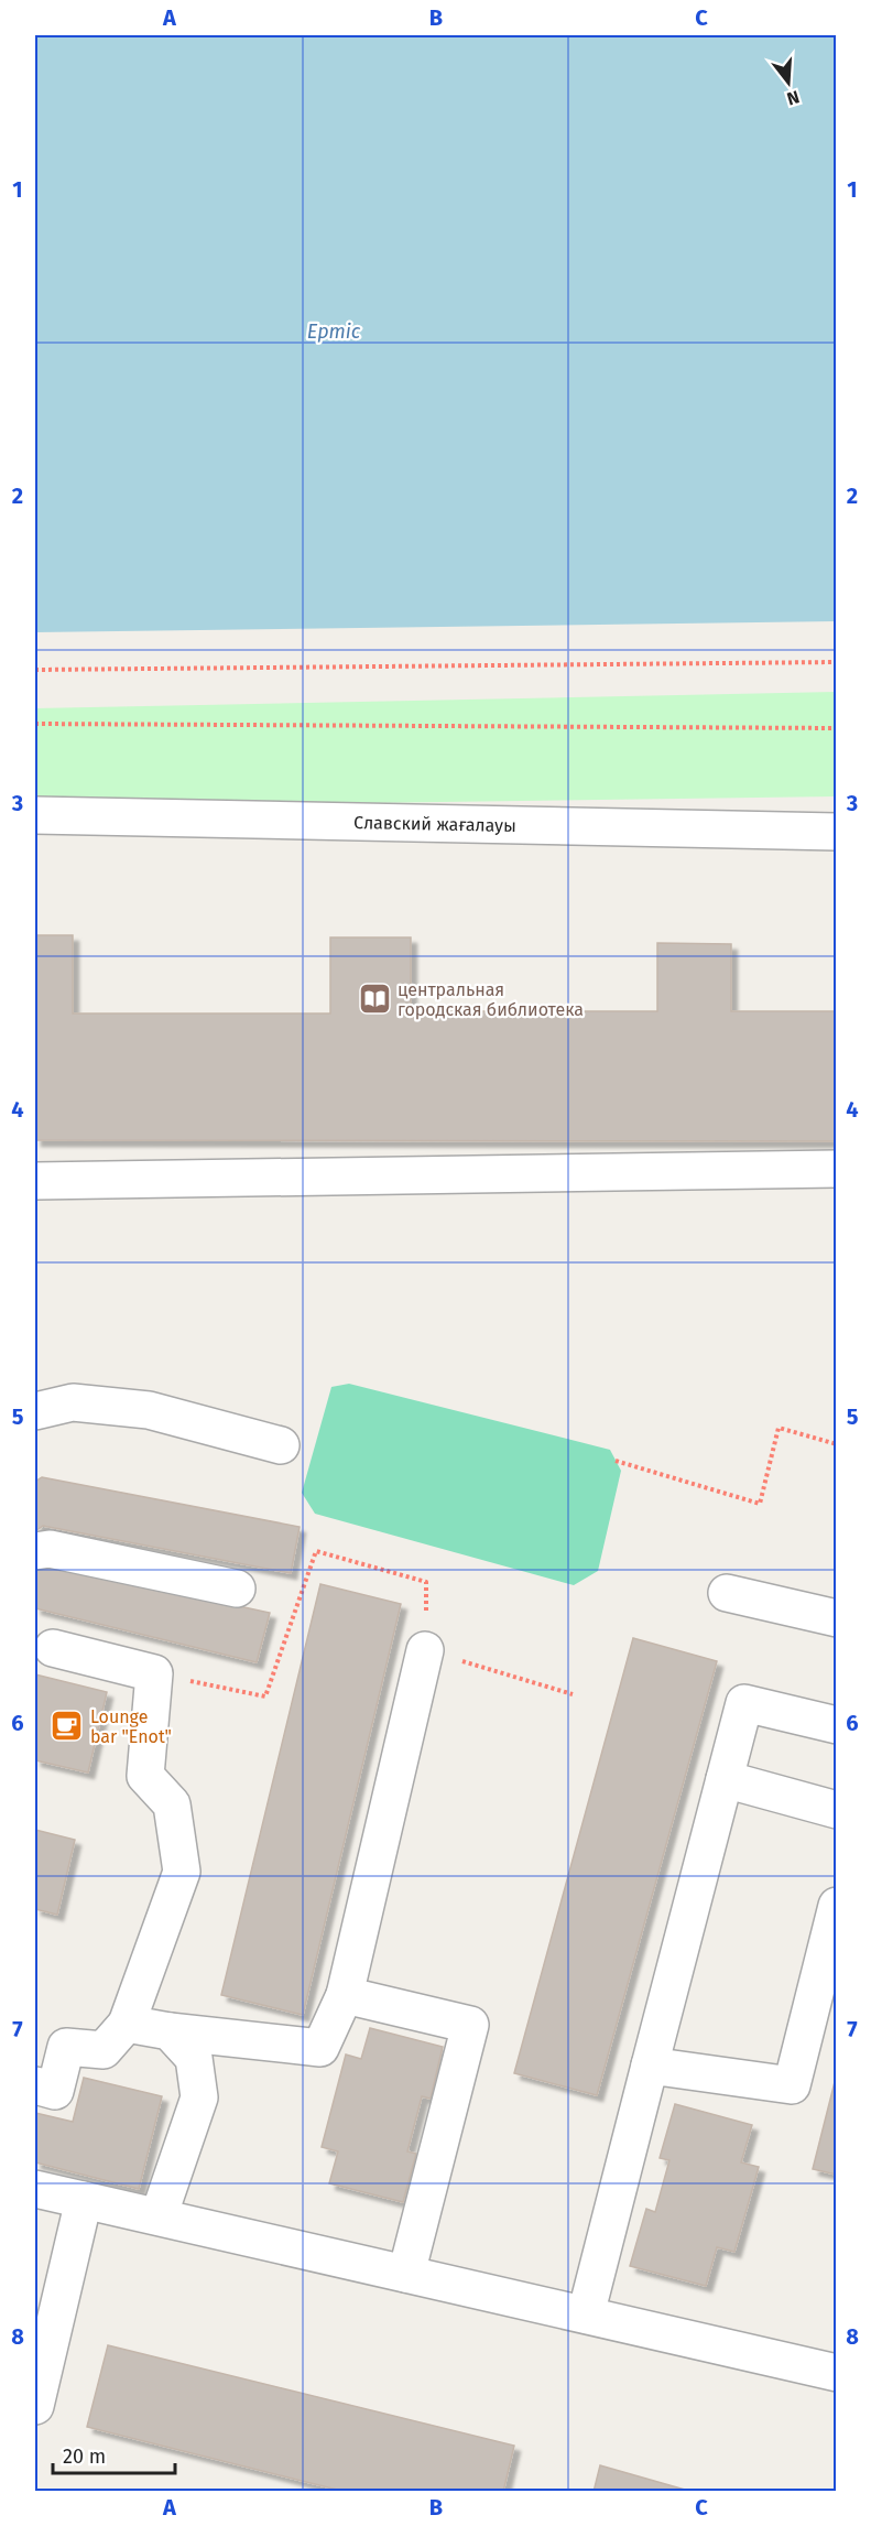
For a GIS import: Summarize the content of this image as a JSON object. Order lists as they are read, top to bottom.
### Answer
{
  "streets": {
    "street": ["Славский жағалауы"]
  },
  "water": ["Ертіс"],
  "places": {
    "library": ["центральная городская библиотека"],
    "cafe": ["Lounge bar \"Enot\""]
  },
  "scale_bar": "20 m",
  "north": "bottom",
  "grid": {
    "columns": ["A", "B", "C"],
    "rows": [
      "1",
      "2",
      "3",
      "4",
      "5",
      "6",
      "7",
      "8"
    ]
  }
}
